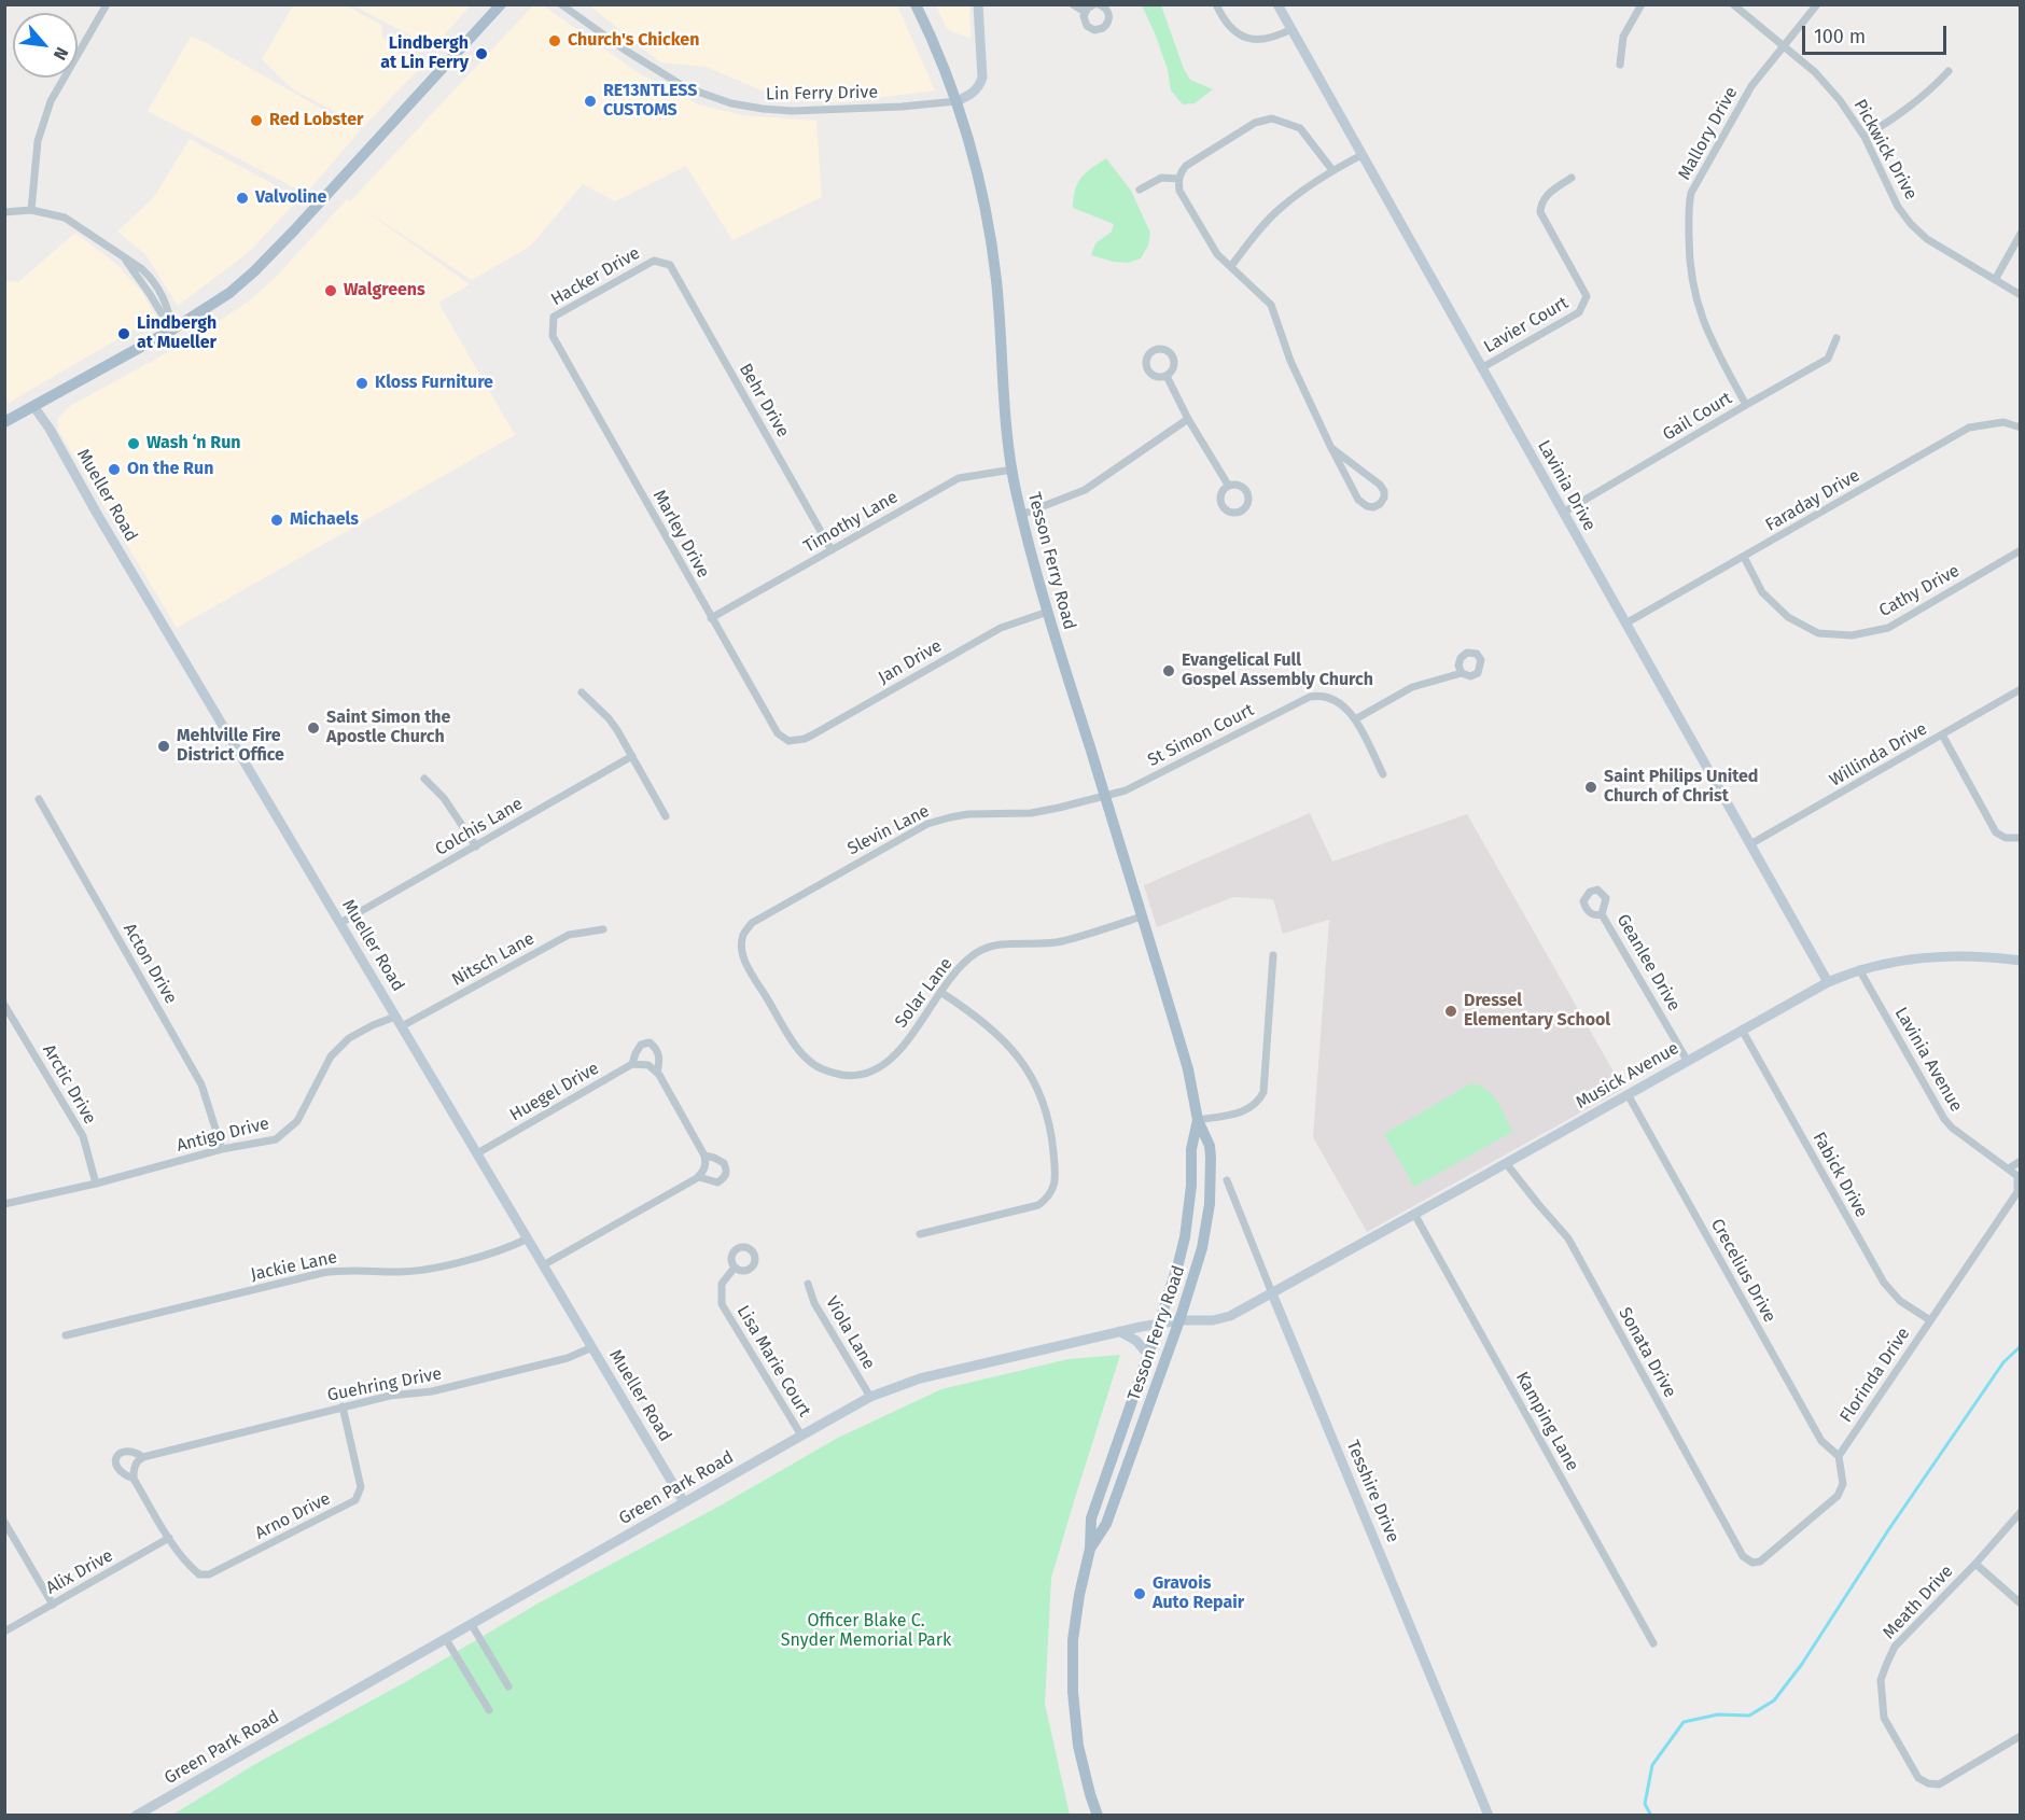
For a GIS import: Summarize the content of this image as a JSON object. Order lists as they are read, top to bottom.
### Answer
{
  "streets": {
    "main road": ["Tesson Ferry Road"],
    "street": [
      "Lin Ferry Drive",
      "Mallory Drive",
      "Pickwick Drive",
      "Hacker Drive",
      "Lavier Court",
      "Behr Drive",
      "Gail Court",
      "Lavinia Drive",
      "Mueller Road",
      "Faraday Drive",
      "Timothy Lane",
      "Marley Drive",
      "Cathy Drive",
      "Jan Drive",
      "St Simon Court",
      "Willinda Drive",
      "Colchis Lane",
      "Slevin Lane",
      "Nitsch Lane",
      "Geanlee Drive",
      "Acton Drive",
      "Solar Lane",
      "Lavinia Avenue",
      "Musick Avenue",
      "Arctic Drive",
      "Huegel Drive",
      "Antigo Drive",
      "Fabick Drive",
      "Jackie Lane",
      "Crecelius Drive",
      "Viola Lane",
      "Sonata Drive",
      "Lisa Marie Court",
      "Florinda Drive",
      "Guehring Drive",
      "Kamping Lane",
      "Green Park Road",
      "Tesshire Drive",
      "Arno Drive",
      "Alix Drive",
      "Meath Drive"
    ]
  },
  "crossings": [
    ["Lin Ferry Drive", "Tesson Ferry Road"],
    ["Mallory Drive", "Pickwick Drive"],
    ["Mallory Drive", "Gail Court"],
    ["Hacker Drive", "Behr Drive"],
    ["Hacker Drive", "Marley Drive"],
    ["Lavier Court", "Lavinia Drive"],
    ["Behr Drive", "Timothy Lane"],
    ["Gail Court", "Lavinia Drive"],
    ["Lavinia Drive", "Faraday Drive"],
    ["Lavinia Drive", "Willinda Drive"],
    ["Lavinia Drive", "Musick Avenue"],
    ["Mueller Road", "Colchis Lane"],
    ["Mueller Road", "Nitsch Lane"],
    ["Mueller Road", "Huegel Drive"],
    ["Mueller Road", "Antigo Drive"],
    ["Mueller Road", "Jackie Lane"],
    ["Mueller Road", "Guehring Drive"],
    ["Mueller Road", "Green Park Road"],
    ["Faraday Drive", "Cathy Drive"],
    ["Timothy Lane", "Marley Drive"],
    ["Timothy Lane", "Tesson Ferry Road"],
    ["Marley Drive", "Jan Drive"],
    ["Tesson Ferry Road", "Jan Drive"],
    ["Tesson Ferry Road", "St Simon Court"],
    ["Tesson Ferry Road", "Slevin Lane"],
    ["Tesson Ferry Road", "Solar Lane"],
    ["Tesson Ferry Road", "Green Park Road"],
    ["St Simon Court", "Slevin Lane"],
    ["Slevin Lane", "Solar Lane"],
    ["Geanlee Drive", "Musick Avenue"],
    ["Acton Drive", "Antigo Drive"],
    ["Lavinia Avenue", "Musick Avenue"],
    ["Lavinia Avenue", "Florinda Drive"],
    ["Musick Avenue", "Fabick Drive"],
    ["Musick Avenue", "Crecelius Drive"],
    ["Musick Avenue", "Sonata Drive"],
    ["Musick Avenue", "Kamping Lane"],
    ["Musick Avenue", "Green Park Road"],
    ["Musick Avenue", "Tesshire Drive"],
    ["Arctic Drive", "Antigo Drive"],
    ["Fabick Drive", "Florinda Drive"],
    ["Crecelius Drive", "Sonata Drive"],
    ["Crecelius Drive", "Florinda Drive"],
    ["Viola Lane", "Green Park Road"],
    ["Sonata Drive", "Florinda Drive"],
    ["Lisa Marie Court", "Green Park Road"],
    ["Guehring Drive", "Arno Drive"],
    ["Guehring Drive", "Alix Drive"],
    ["Green Park Road", "Tesshire Drive"],
    ["Arno Drive", "Alix Drive"]
  ],
  "parks": ["Officer Blake C. Snyder Memorial Park"],
  "places": [
    "Church's Chicken",
    "Lindbergh at Lin Ferry",
    "RE13NTLESS CUSTOMS",
    "Red Lobster",
    "Valvoline",
    "Walgreens",
    "Lindbergh at Mueller",
    "Kloss Furniture",
    "Wash ‘n Run",
    "On the Run",
    "Michaels",
    "Evangelical Full Gospel Assembly Church",
    "Saint Simon the Apostle Church",
    "Mehlville Fire District Office",
    "Saint Philips United Church of Christ",
    "Dressel Elementary School",
    "Gravois Auto Repair"
  ],
  "scale_bar": "100 m",
  "north": "bottom right"
}
